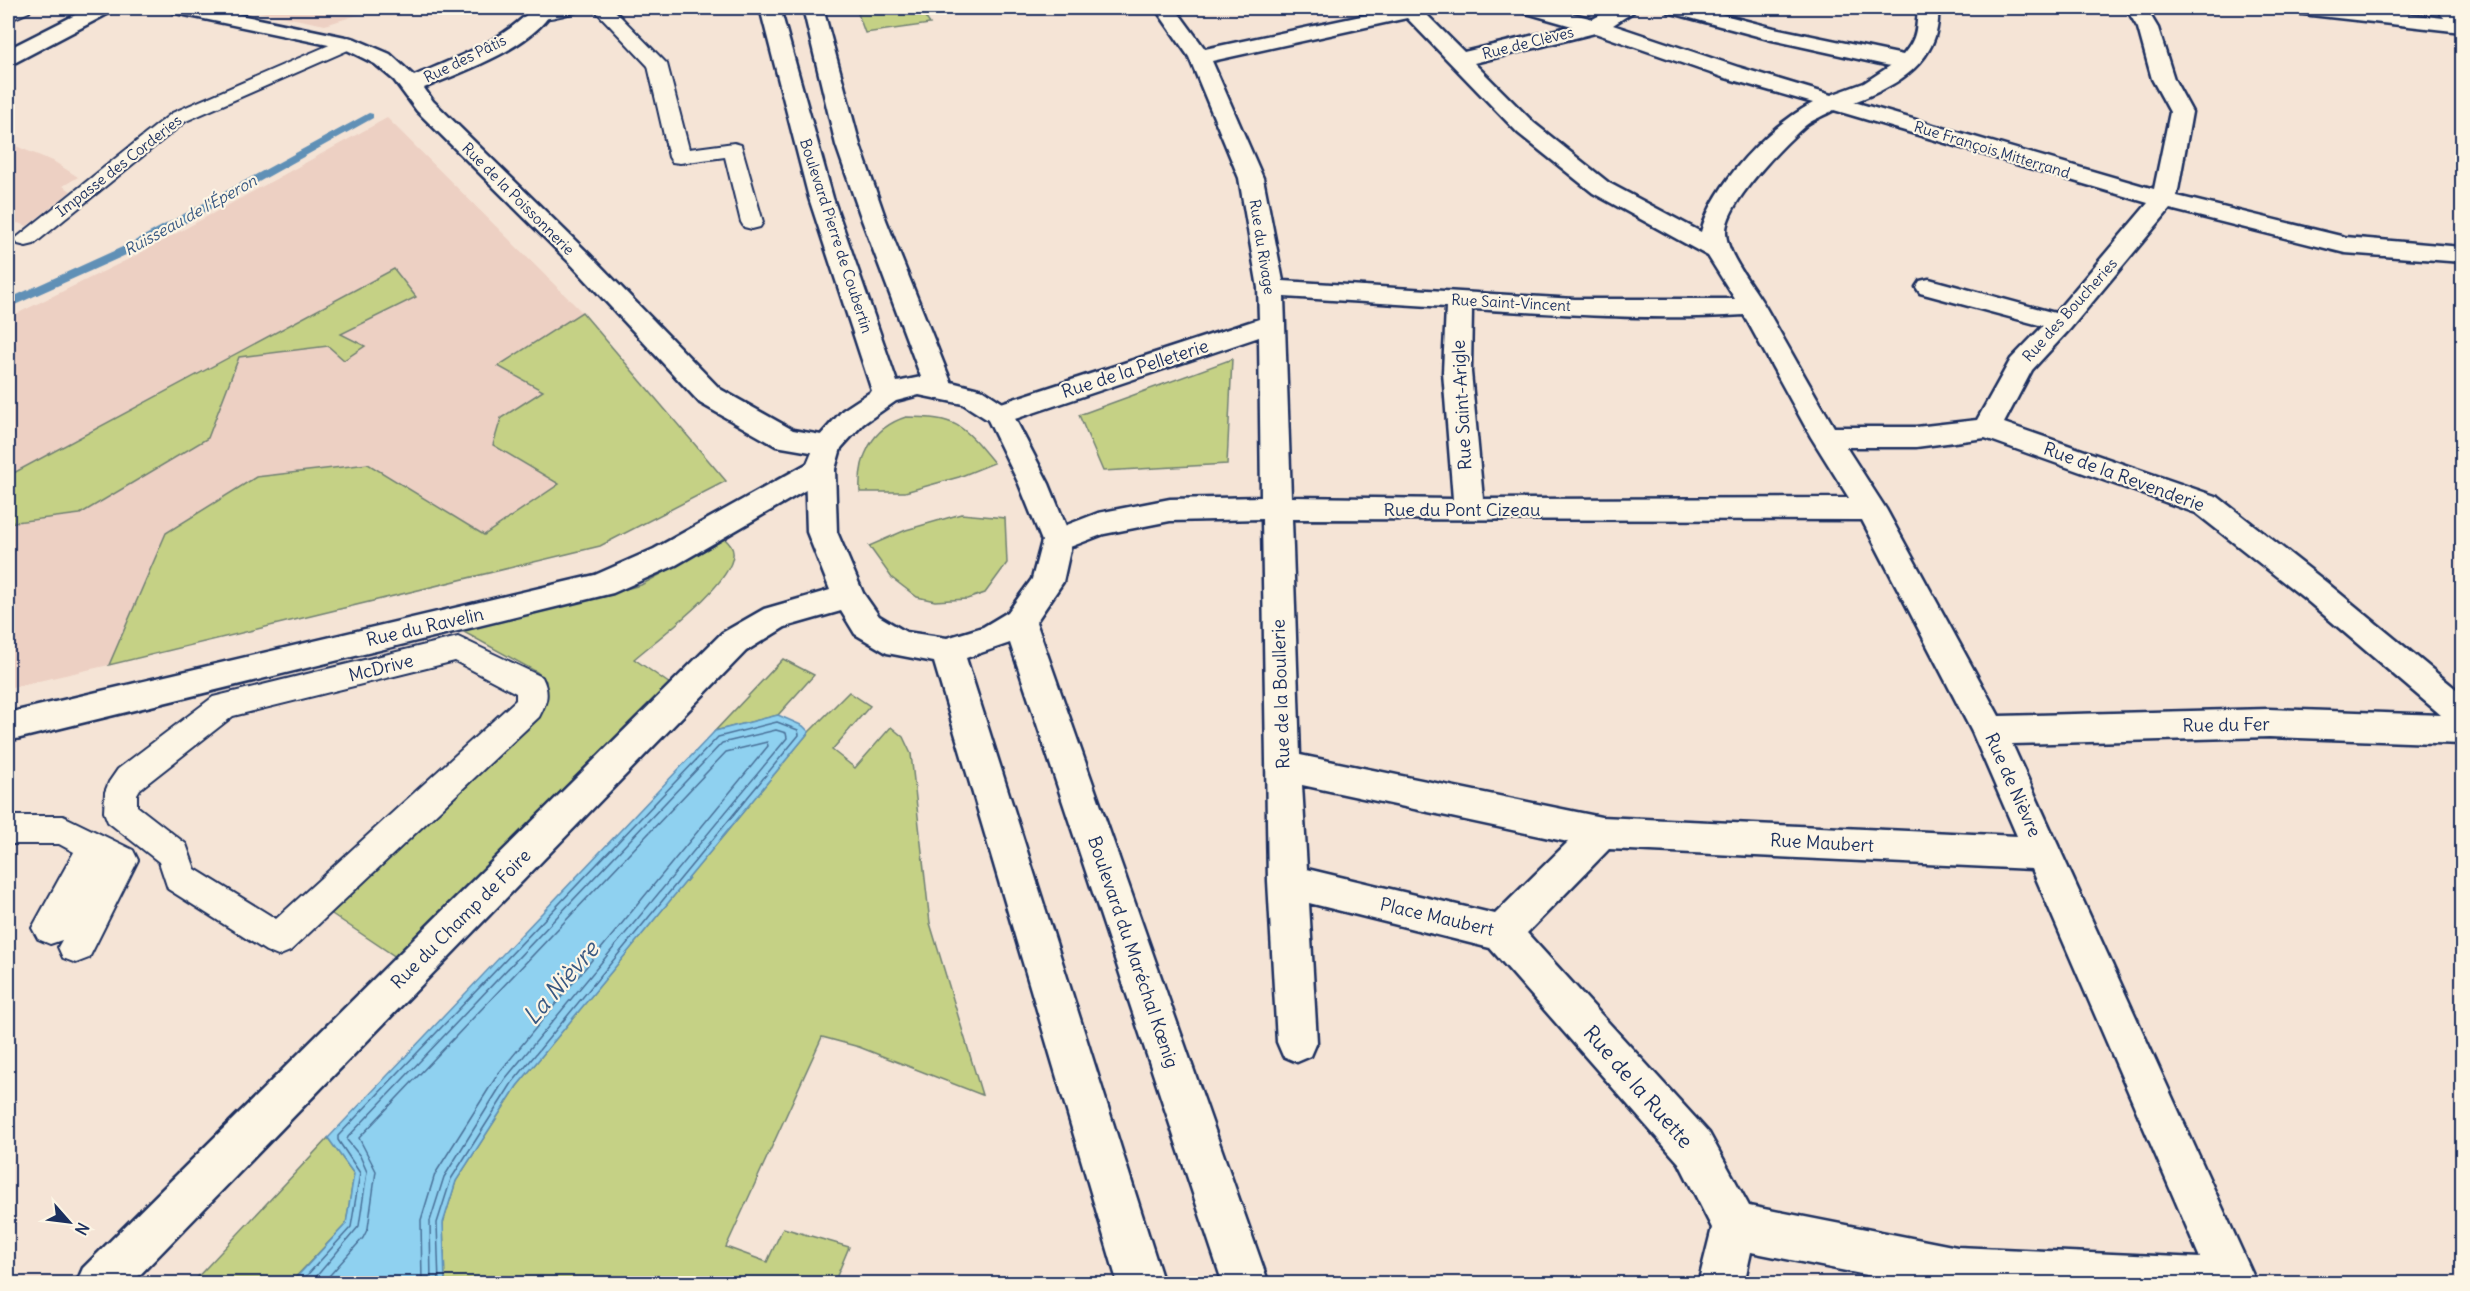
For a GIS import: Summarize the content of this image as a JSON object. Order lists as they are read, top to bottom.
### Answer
{
  "streets": {
    "street": [
      "Rue de Clèves",
      "Rue des Pâtis",
      "Rue François Mitterrand",
      "Rue de la Poissonnerie",
      "Boulevard Pierre de Coubertin",
      "Rue du Rivage",
      "Rue Saint-Vincent",
      "Rue des Boucheries",
      "Rue de la Pelleterie",
      "Rue Saint-Arigle",
      "Rue de la Revenderie",
      "Rue du Pont Cizeau",
      "Rue du Ravelin",
      "Rue de la Boullerie",
      "Rue du Fer",
      "Rue de Nièvre",
      "Rue Maubert",
      "Place Maubert",
      "Rue du Champ de Foire",
      "Boulevard du Maréchal Kœnig",
      "Rue de la Ruette"
    ],
    "lane": ["Impasse des Corderies", "McDrive"]
  },
  "crossings": [
    ["Rue de Clèves", "Rue François Mitterrand"],
    ["Rue des Pâtis", "Rue de la Poissonnerie"],
    ["Rue François Mitterrand", "Rue des Boucheries"],
    ["Impasse des Corderies", "Rue de la Poissonnerie"],
    ["Rue de la Poissonnerie", "Rue du Ravelin"],
    ["Boulevard Pierre de Coubertin", "Rue du Ravelin"],
    ["Rue du Rivage", "Rue Saint-Vincent"],
    ["Rue du Rivage", "Rue de la Pelleterie"],
    ["Rue du Rivage", "Rue du Pont Cizeau"],
    ["Rue du Rivage", "Rue de la Boullerie"],
    ["Rue Saint-Vincent", "Rue Saint-Arigle"],
    ["Rue Saint-Vincent", "Rue de Nièvre"],
    ["Rue des Boucheries", "Rue de la Revenderie"],
    ["Rue Saint-Arigle", "Rue du Pont Cizeau"],
    ["Rue de la Revenderie", "Rue de Nièvre"],
    ["Rue du Pont Cizeau", "Rue de la Boullerie"],
    ["Rue du Pont Cizeau", "Rue de Nièvre"],
    ["Rue de la Boullerie", "Place Maubert"],
    ["Rue du Fer", "Rue de Nièvre"],
    ["Rue de Nièvre", "Rue Maubert"],
    ["Rue Maubert", "Place Maubert"],
    ["Place Maubert", "Rue de la Ruette"]
  ],
  "water": ["Ruisseau de l'Éperon", "La Nièvre"],
  "north": "bottom right"
}
